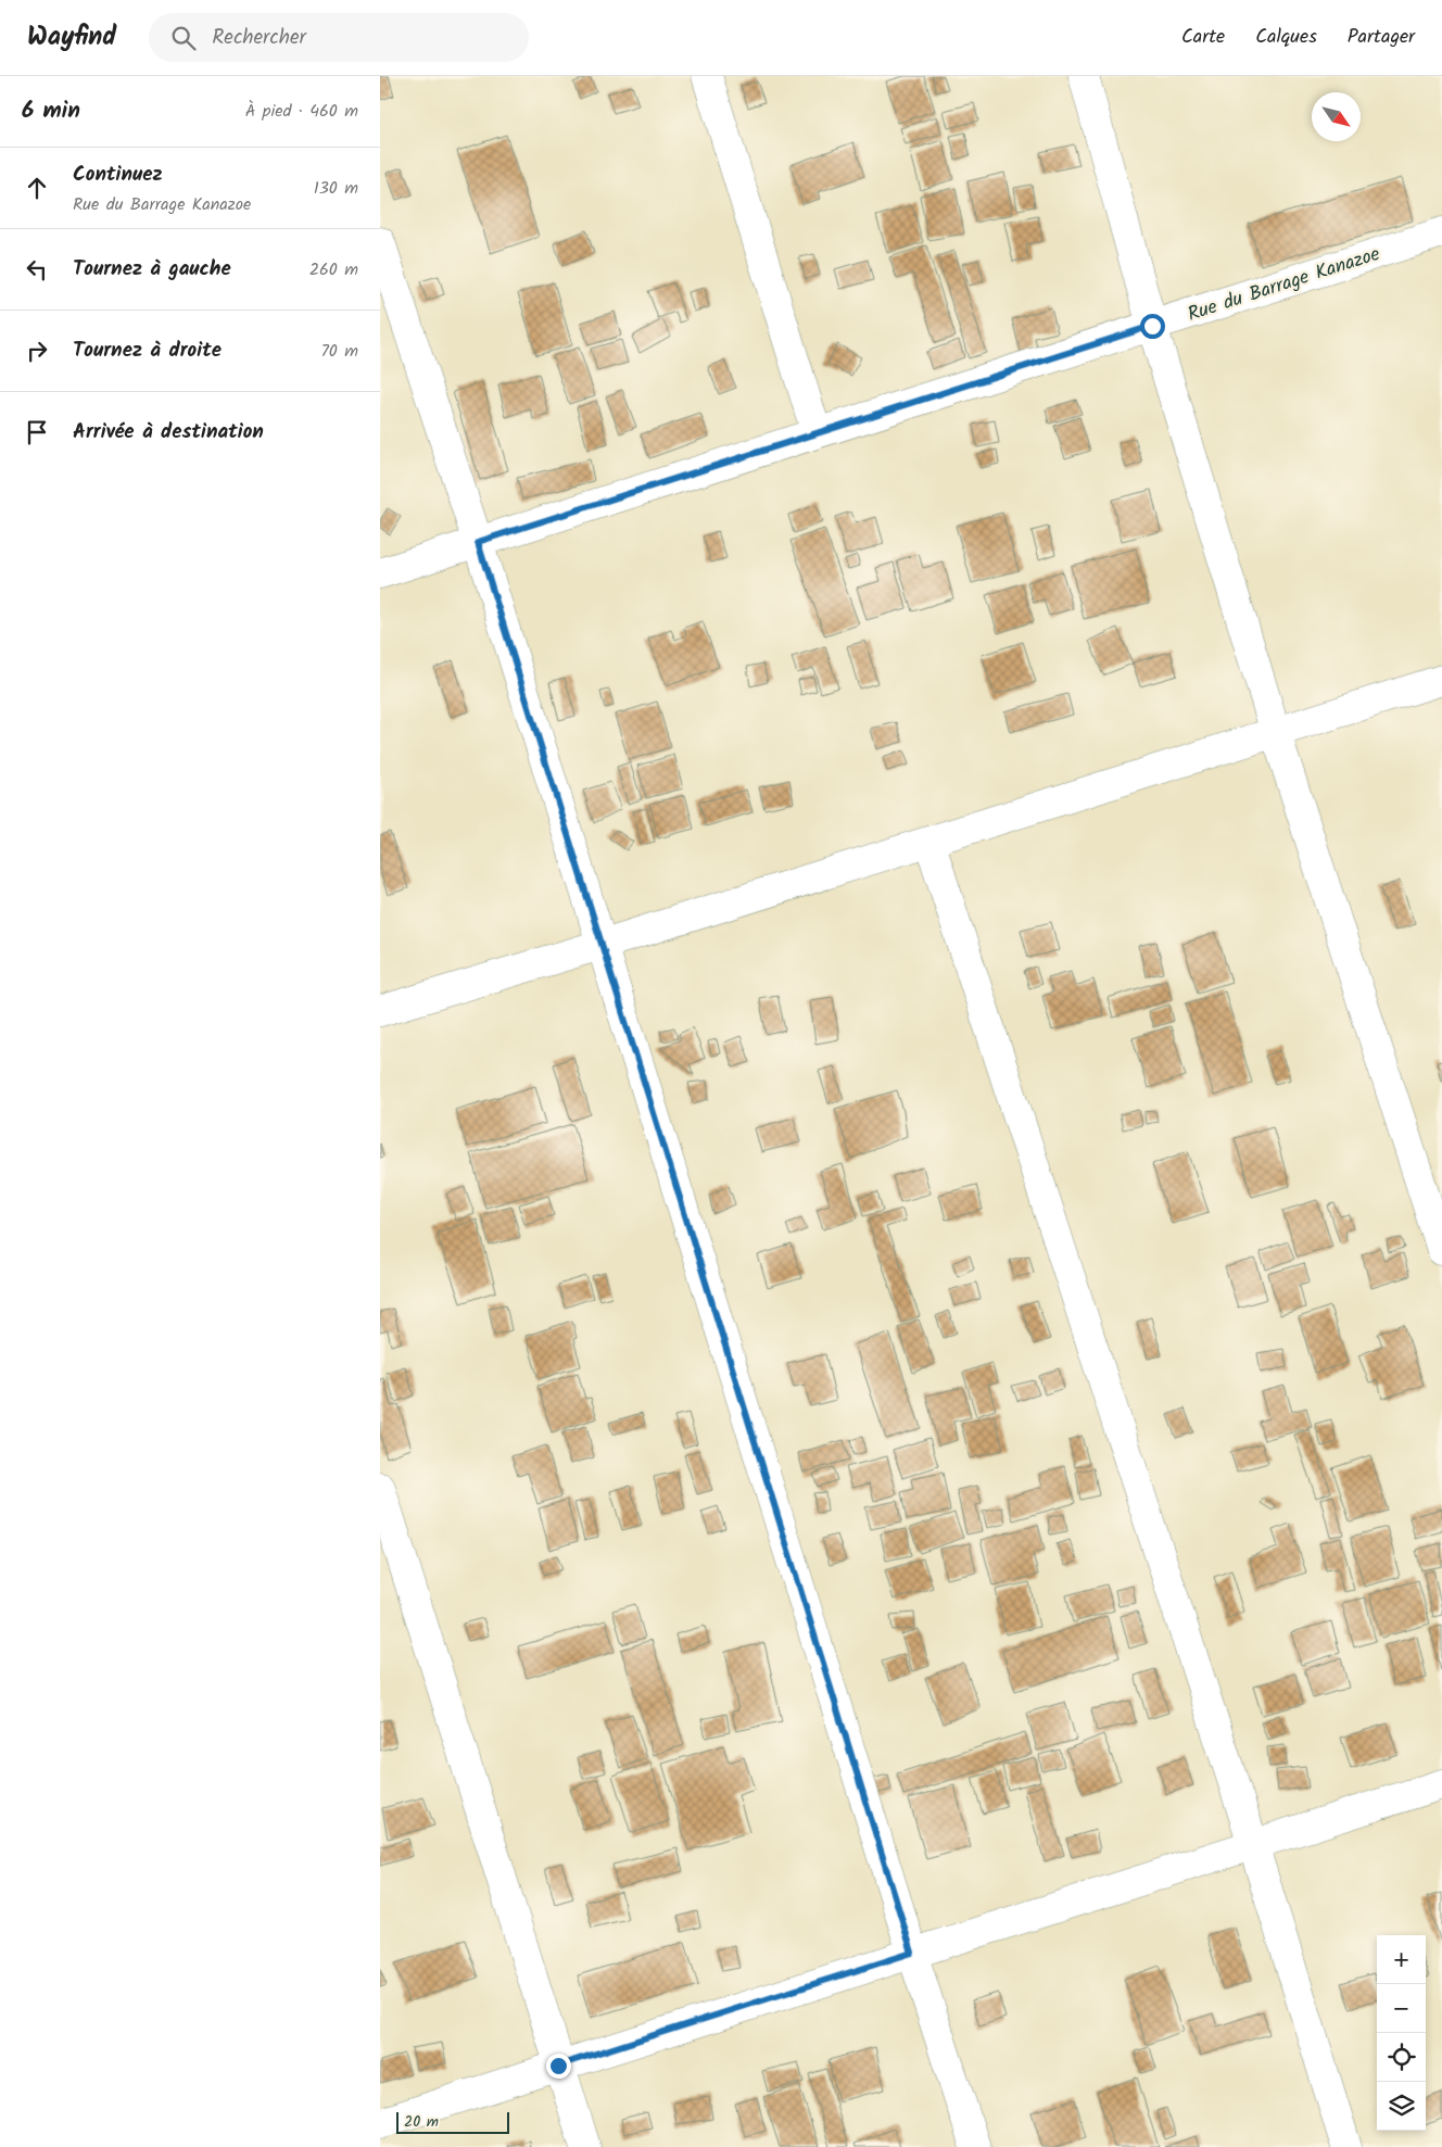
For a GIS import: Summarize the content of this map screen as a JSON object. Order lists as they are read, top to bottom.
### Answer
{
  "streets": {
    "street": ["Rue du Barrage Kanazoe"]
  },
  "scale_bar": "20 m",
  "north": "bottom right",
  "page": {
    "header": "Wayfind",
    "search": "Rechercher",
    "nav": ["Carte", "Calques", "Partager"],
    "heading": ["6 min", "À pied · 460 m"],
    "list": [
      ["Continuez", "Rue du Barrage Kanazoe", "130 m"],
      ["Tournez à gauche", "260 m"],
      ["Tournez à droite", "70 m"],
      "Arrivée à destination"
    ],
    "map_buttons": ["+", "−"],
    "scale": "20 m"
  }
}
